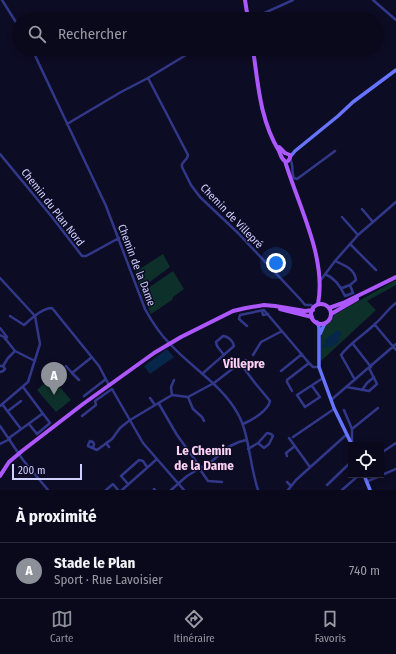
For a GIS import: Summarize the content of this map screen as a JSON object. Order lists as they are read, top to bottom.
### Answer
{
  "streets": {
    "street": ["Chemin du Plan Nord", "Chemin de Villepré", "Chemin de la Dame"]
  },
  "crossings": [
    ["Chemin du Plan Nord", "Chemin de la Dame"]
  ],
  "districts": ["Villepre", "Le Chemin de la Dame"],
  "scale_bar": "200 m",
  "page": {
    "search": "Rechercher",
    "pins": "A",
    "scale": "200 m",
    "heading": "À proximité",
    "list": [
      {
        "mark": "A",
        "name": "Stade le Plan",
        "note": "Sport · Rue Lavoisier",
        "value": "740 m"
      }
    ],
    "nav": ["Carte", "Itinéraire", "Favoris"]
  }
}
